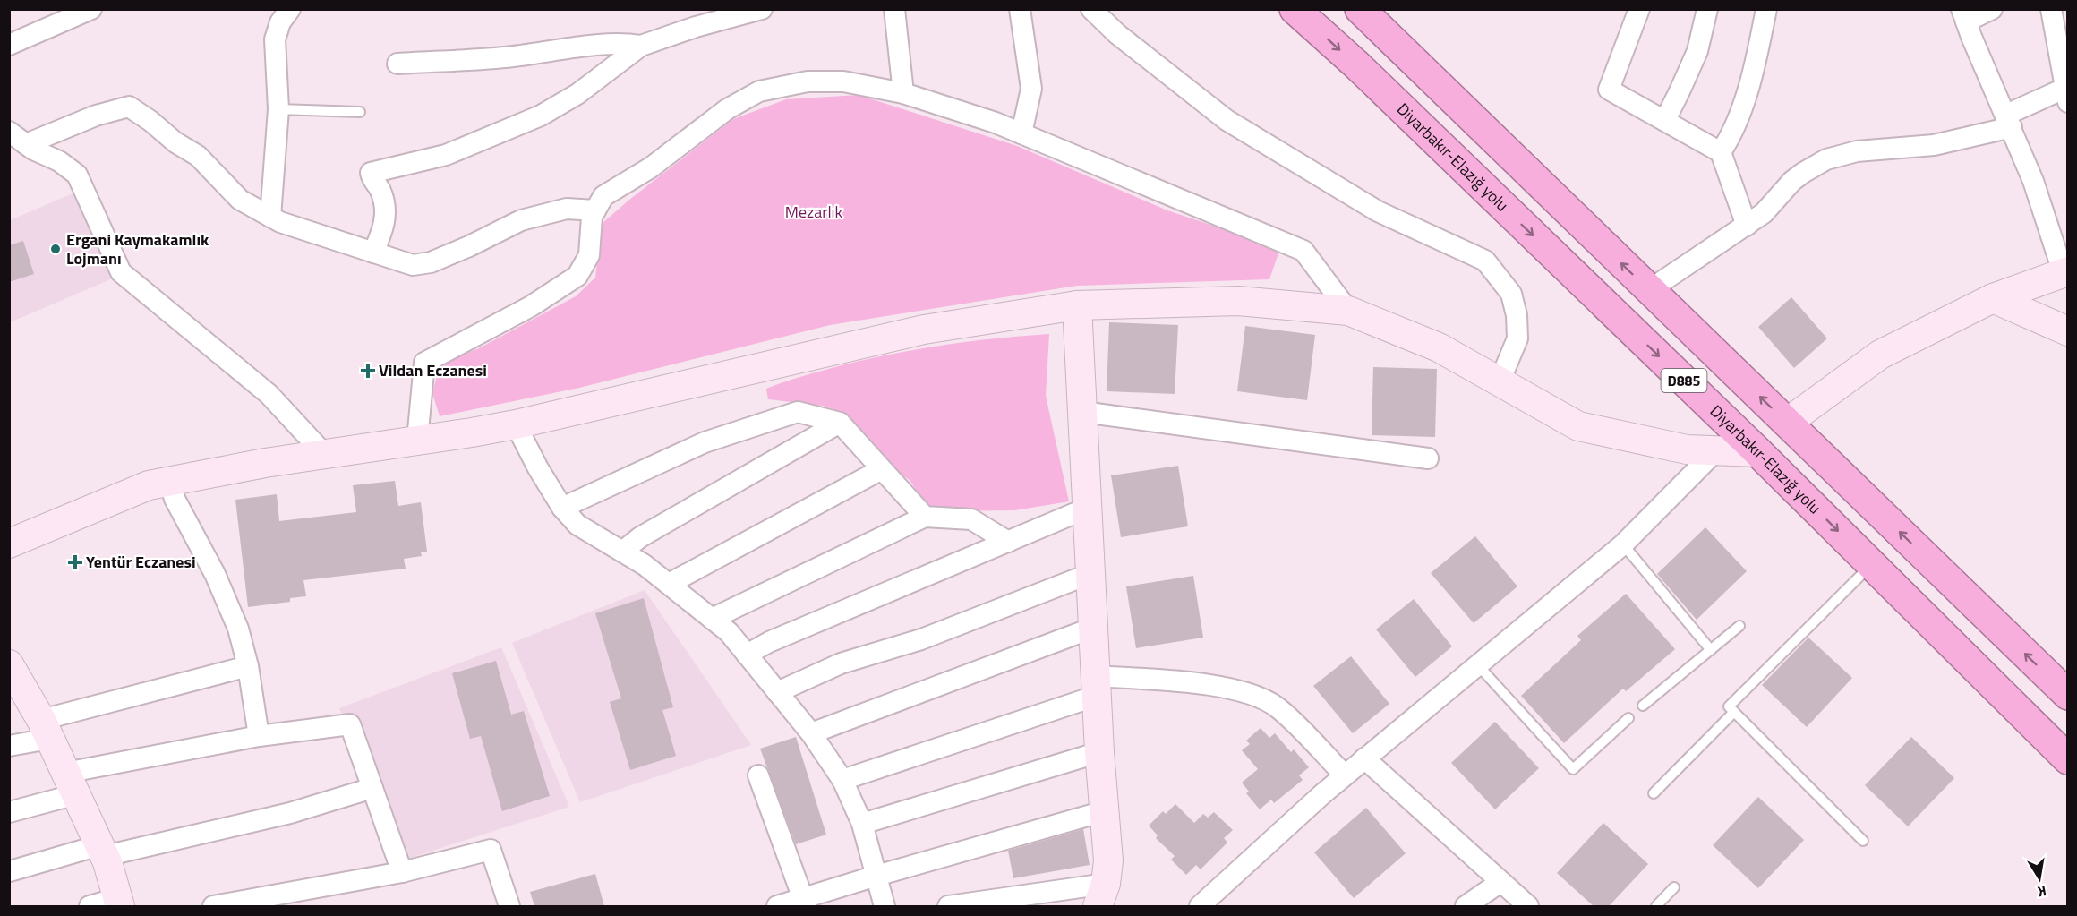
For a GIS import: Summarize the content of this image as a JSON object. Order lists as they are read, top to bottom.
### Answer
{
  "streets": {
    "highway": ["Diyarbakır-Elazığ yolu", "D885"]
  },
  "parks": ["Mezarlık"],
  "places": {
    "other": ["Ergani Kaymakamlık Lojmanı"],
    "health": ["Vildan Eczanesi", "Yentür Eczanesi"]
  },
  "north": "bottom"
}
